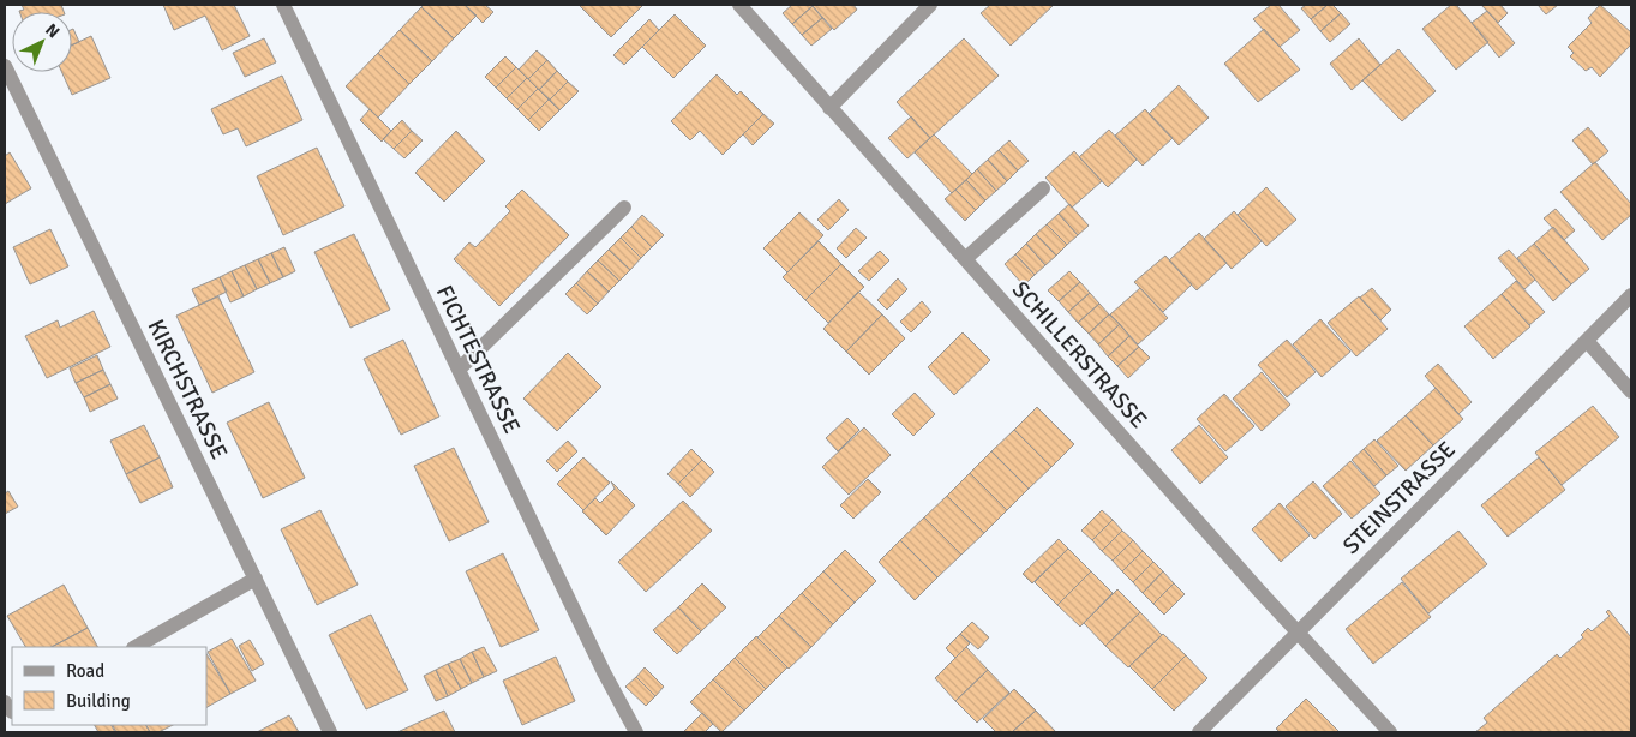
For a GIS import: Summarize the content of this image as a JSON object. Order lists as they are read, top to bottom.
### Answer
{
  "streets": {
    "street": [
      "SCHILLERSTRASSE",
      "FICHTESTRASSE",
      "KIRCHSTRASSE",
      "STEINSTRASSE"
    ]
  },
  "crossings": [
    ["SCHILLERSTRASSE", "STEINSTRASSE"]
  ],
  "legend": ["Road", "Building"],
  "north": "top right"
}
